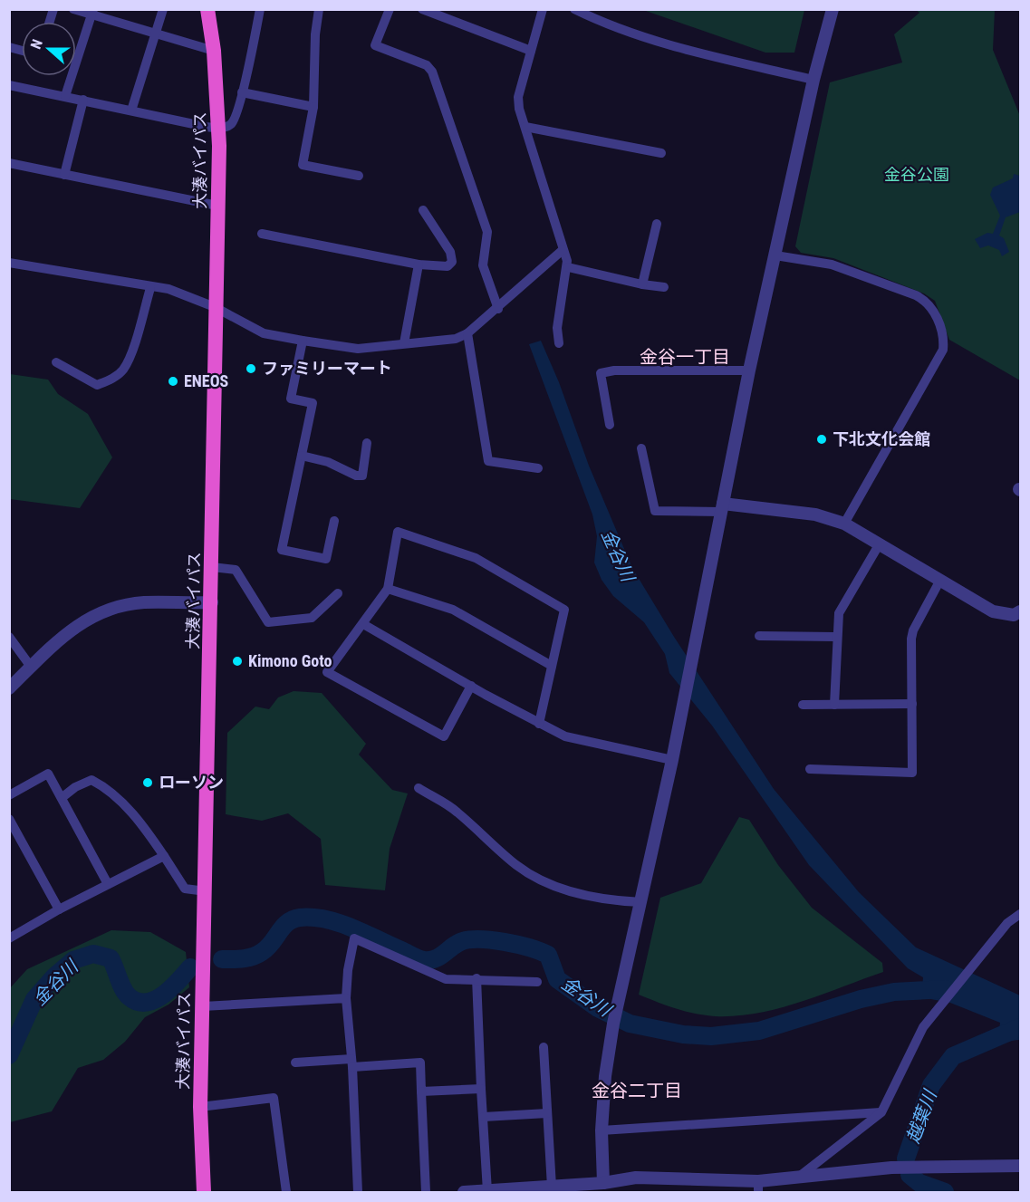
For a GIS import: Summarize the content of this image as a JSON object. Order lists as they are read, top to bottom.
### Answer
{
  "streets": {
    "highway": ["大湊バイパス"]
  },
  "districts": ["金谷一丁目", "金谷二丁目"],
  "water": ["金谷川", "越葉川"],
  "parks": ["金谷公園"],
  "places": [
    "ファミリーマート",
    "ENEOS",
    "下北文化会館",
    "Kimono Goto",
    "ローソン"
  ],
  "north": "left"
}
